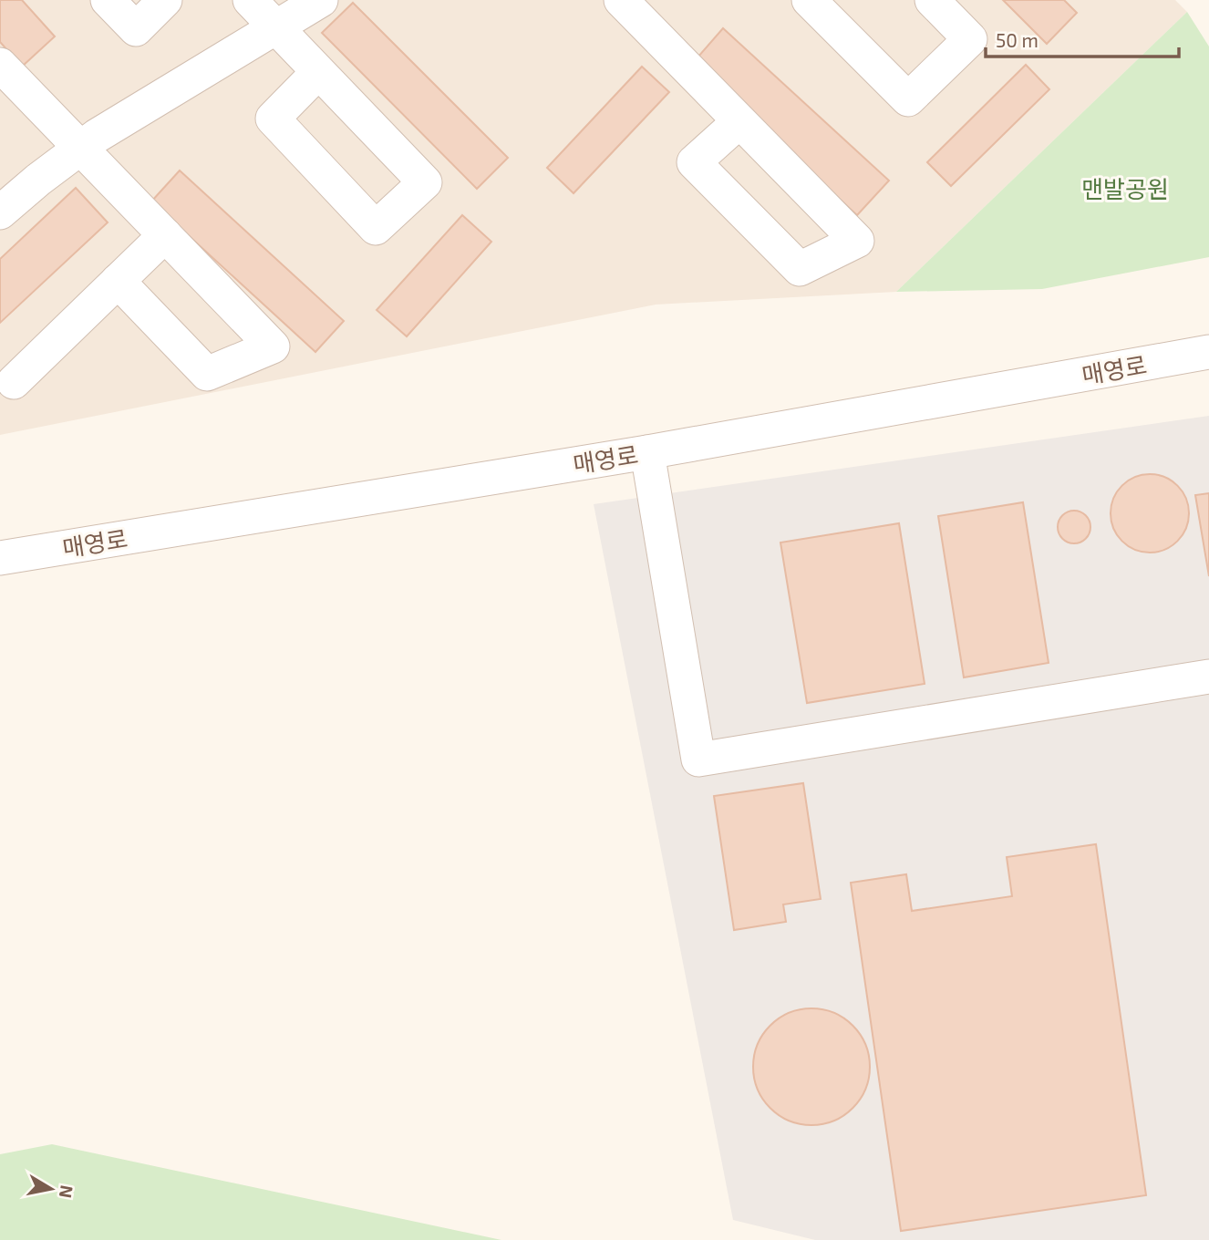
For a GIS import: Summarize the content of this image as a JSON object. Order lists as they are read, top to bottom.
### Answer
{
  "streets": {
    "street": ["매영로"]
  },
  "parks": ["맨발공원"],
  "scale_bar": "50 m",
  "north": "right"
}
